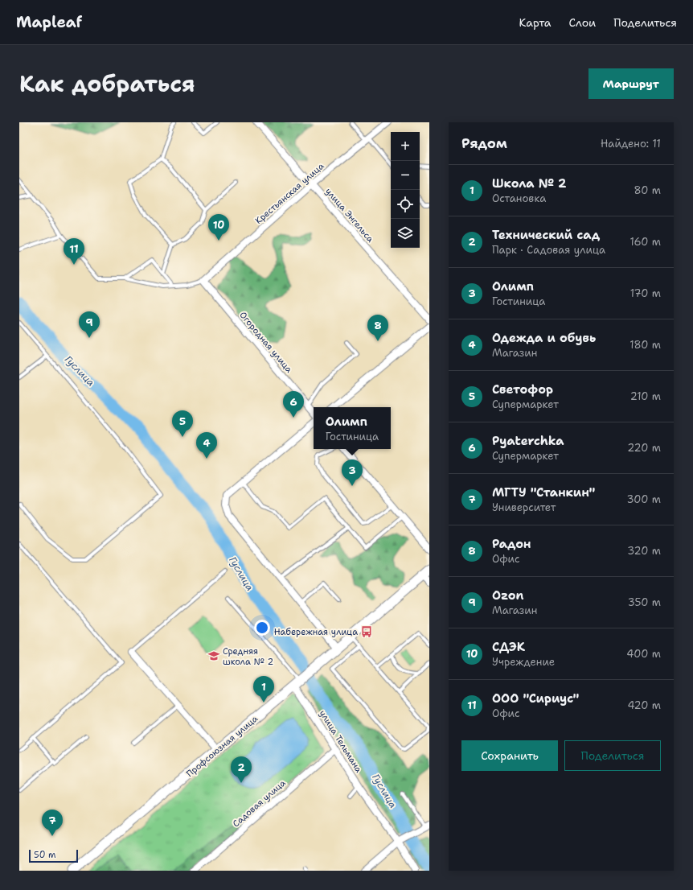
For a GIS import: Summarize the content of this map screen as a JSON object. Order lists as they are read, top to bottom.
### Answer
{
  "streets": {
    "main road": ["Профсоюзная улица"],
    "street": [
      "Крестьянская улица",
      "улица Энгельса",
      "Огородная улица",
      "улица Тельмана",
      "Садовая улица"
    ]
  },
  "crossings": [
    ["Крестьянская улица", "улица Энгельса"],
    ["Крестьянская улица", "Огородная улица"],
    ["улица Тельмана", "Профсоюзная улица"],
    ["улица Тельмана", "Садовая улица"]
  ],
  "water": ["Гуслица"],
  "places": {
    "bus stop": ["Набережная улица"],
    "school or university": ["Средняя школа № 2"]
  },
  "scale_bar": "50 m",
  "page": {
    "header": "Mapleaf",
    "nav": ["Карта", "Слои", "Поделиться"],
    "title": "Как добраться",
    "buttons": [
      "Маршрут",
      ["Сохранить", "Поделиться"]
    ],
    "heading": ["Рядом", "Найдено: 11"],
    "map_buttons": ["+", "−"],
    "list": [
      {
        "mark": "1",
        "name": "Школа № 2",
        "note": "Остановка",
        "value": "80 m"
      },
      {
        "mark": "2",
        "name": "Технический сад",
        "note": "Парк · Садовая улица",
        "value": "160 m"
      },
      {
        "mark": "3",
        "name": "Олимп",
        "note": "Гостиница",
        "value": "170 m"
      },
      {
        "mark": "4",
        "name": "Одежда и обувь",
        "note": "Магазин",
        "value": "180 m"
      },
      {
        "mark": "5",
        "name": "Светофор",
        "note": "Супермаркет",
        "value": "210 m"
      },
      {
        "mark": "6",
        "name": "Pyaterchka",
        "note": "Супермаркет",
        "value": "220 m"
      },
      {
        "mark": "7",
        "name": "МГТУ \"Станкин\"",
        "note": "Университет",
        "value": "300 m"
      },
      {
        "mark": "8",
        "name": "Радон",
        "note": "Офис",
        "value": "320 m"
      },
      {
        "mark": "9",
        "name": "Ozon",
        "note": "Магазин",
        "value": "350 m"
      },
      {
        "mark": "10",
        "name": "СДЭК",
        "note": "Учреждение",
        "value": "400 m"
      },
      {
        "mark": "11",
        "name": "ООО \"Сириус\"",
        "note": "Офис",
        "value": "420 m"
      }
    ],
    "pins": [
      "10",
      "11",
      "9",
      "8",
      "6",
      "5",
      "4",
      "3",
      "1",
      "2",
      "7"
    ],
    "popup": ["Олимп", "Гостиница"],
    "scale": "50 m"
  }
}
